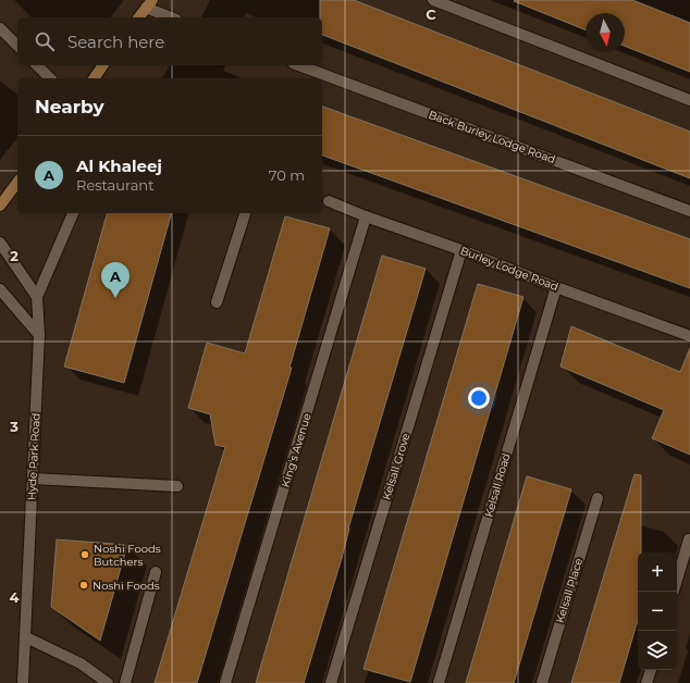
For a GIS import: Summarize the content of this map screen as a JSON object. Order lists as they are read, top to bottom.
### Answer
{
  "streets": {
    "street": [
      "Back Burley Lodge Road",
      "Burley Lodge Road",
      "King's Avenue",
      "Hyde Park Road",
      "Kelsall Grove",
      "Kelsall Road",
      "Kelsall Place"
    ]
  },
  "crossings": [
    ["Burley Lodge Road", "King's Avenue"],
    ["Burley Lodge Road", "Kelsall Grove"],
    ["Burley Lodge Road", "Kelsall Road"]
  ],
  "places": ["Noshi Foods Butchers", "Noshi Foods"],
  "north": "bottom",
  "page": {
    "search": "Search here",
    "heading": "Nearby",
    "list": [
      {
        "mark": "A",
        "name": "Al Khaleej",
        "note": "Restaurant",
        "value": "70 m"
      }
    ],
    "pins": "A",
    "map_buttons": ["+", "−"]
  },
  "grid": {
    "columns": ["C"],
    "rows": ["2", "3", "4"]
  }
}
